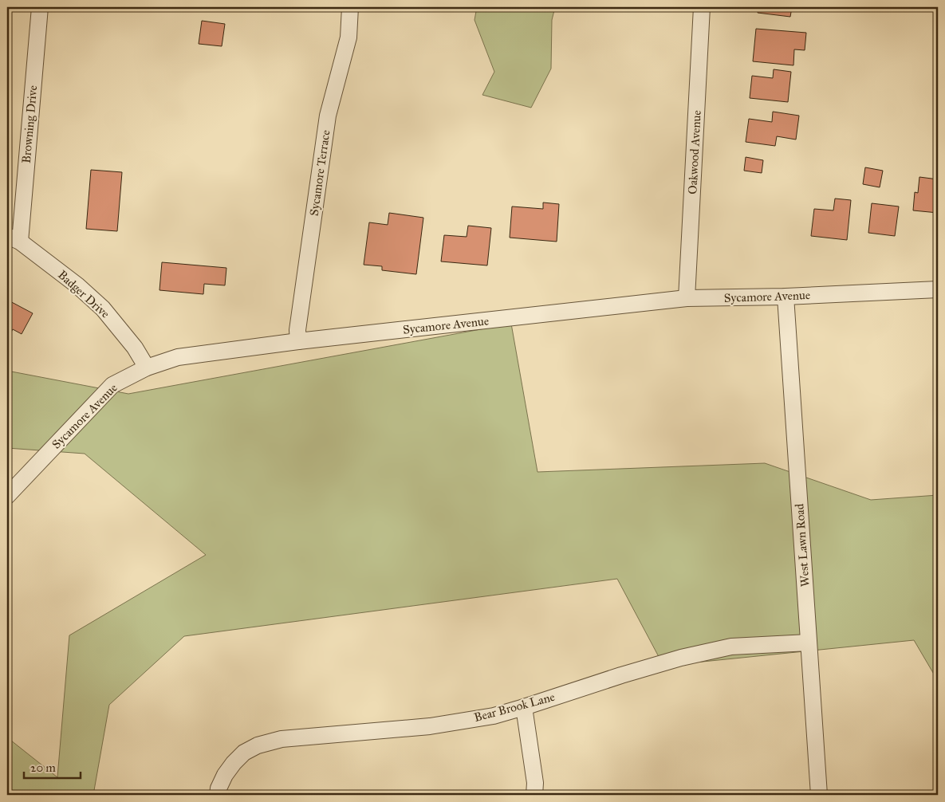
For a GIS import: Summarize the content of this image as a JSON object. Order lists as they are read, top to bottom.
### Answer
{
  "streets": {
    "street": [
      "Browning Drive",
      "Oakwood Avenue",
      "Sycamore Terrace",
      "Badger Drive",
      "Sycamore Avenue",
      "West Lawn Road",
      "Bear Brook Lane"
    ]
  },
  "crossings": [
    ["Browning Drive", "Badger Drive"],
    ["Oakwood Avenue", "Sycamore Avenue"],
    ["Sycamore Terrace", "Sycamore Avenue"],
    ["Badger Drive", "Sycamore Avenue"],
    ["Sycamore Avenue", "West Lawn Road"],
    ["West Lawn Road", "Bear Brook Lane"]
  ],
  "scale_bar": "20 m"
}
